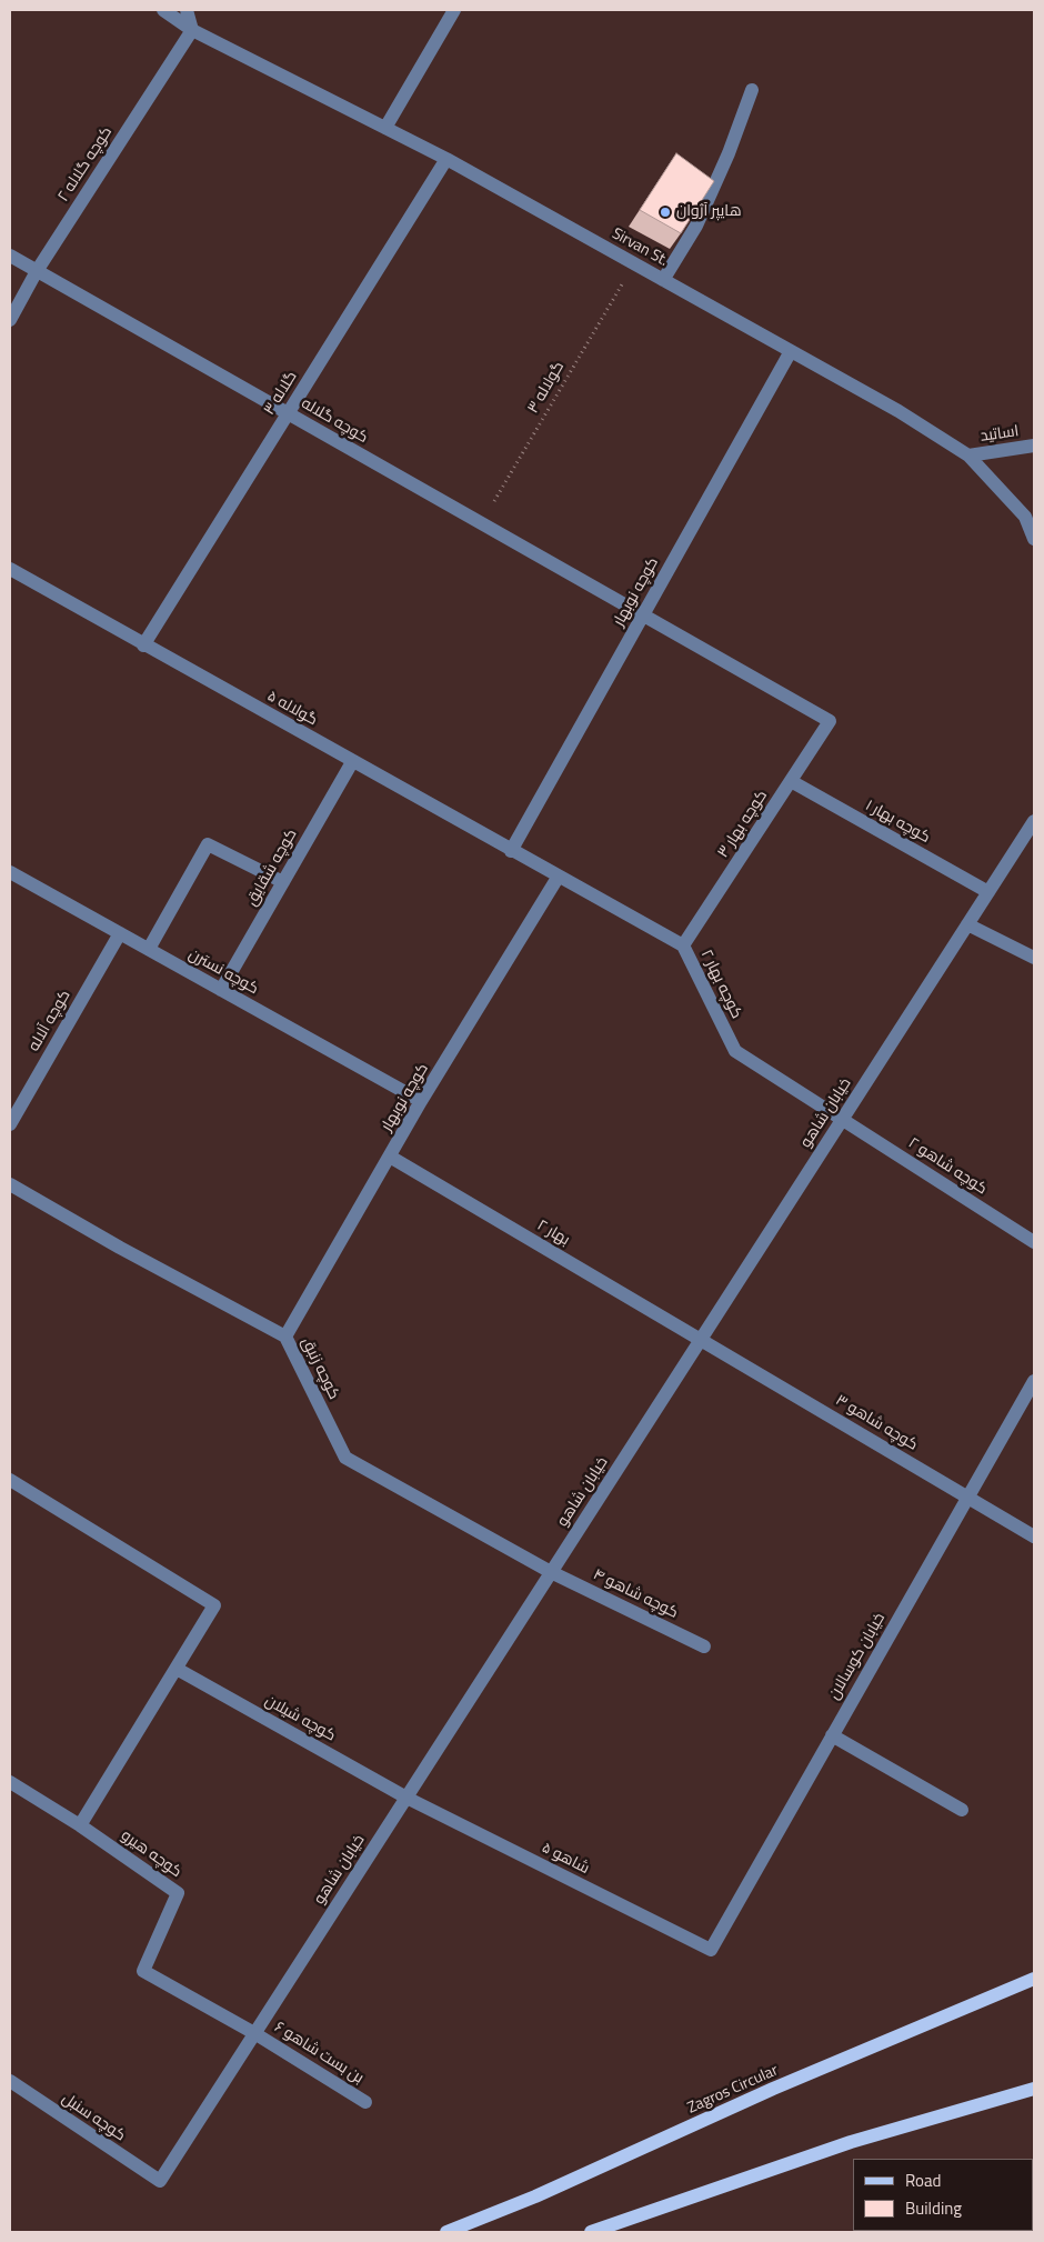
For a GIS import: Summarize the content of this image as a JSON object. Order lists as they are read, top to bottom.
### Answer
{
  "streets": {
    "main road": ["Zagros Circular"],
    "street": [
      "کوچه گلاله ۲",
      "Sirvan St.",
      "گلاله ۳",
      "کوچه گلاله",
      "اساتید",
      "کوچه نوبهار",
      "گولاله ۵",
      "کوچه بهار ۱",
      "کوچه بهار ۳",
      "کوچه شقایق",
      "کوچه نسترن",
      "کوچه بهار ۲",
      "کوچه آلاله",
      "خیابان شاهو",
      "کوچه شاهو ۲",
      "بهار ۲",
      "کوچه زنبق",
      "کوچه شاهو ۳",
      "کوچه شاهو ۴",
      "خیابان کوسالان",
      "کوچه شیلان",
      "کوچه هیرو",
      "شاهو ۵",
      "بن بست شاهو ۶",
      "کوچه سنبل"
    ],
    "path": ["گولاله ۳"]
  },
  "crossings": [
    ["کوچه گلاله ۲", "Sirvan St."],
    ["کوچه گلاله ۲", "کوچه گلاله"],
    ["Sirvan St.", "گولاله ۳"],
    ["Sirvan St.", "گلاله ۳"],
    ["Sirvan St.", "اساتید"],
    ["Sirvan St.", "کوچه نوبهار"],
    ["گولاله ۳", "کوچه گلاله"],
    ["گلاله ۳", "کوچه گلاله"],
    ["گلاله ۳", "گولاله ۵"],
    ["کوچه گلاله", "کوچه نوبهار"],
    ["کوچه گلاله", "کوچه بهار ۳"],
    ["کوچه نوبهار", "گولاله ۵"],
    ["کوچه نوبهار", "کوچه بهار ۳"],
    ["کوچه نوبهار", "کوچه نسترن"],
    ["کوچه نوبهار", "کوچه بهار ۲"],
    ["کوچه نوبهار", "بهار ۲"],
    ["کوچه نوبهار", "کوچه زنبق"],
    ["گولاله ۵", "کوچه شقایق"],
    ["گولاله ۵", "کوچه بهار ۲"],
    ["کوچه بهار ۱", "کوچه بهار ۳"],
    ["کوچه بهار ۱", "خیابان شاهو"],
    ["کوچه بهار ۳", "کوچه بهار ۲"],
    ["کوچه شقایق", "کوچه نسترن"],
    ["کوچه نسترن", "کوچه آلاله"],
    ["کوچه بهار ۲", "خیابان شاهو"],
    ["کوچه بهار ۲", "کوچه شاهو ۲"],
    ["خیابان شاهو", "کوچه شاهو ۲"],
    ["خیابان شاهو", "بهار ۲"],
    ["خیابان شاهو", "کوچه زنبق"],
    ["خیابان شاهو", "کوچه شاهو ۳"],
    ["خیابان شاهو", "کوچه شاهو ۴"],
    ["خیابان شاهو", "کوچه شیلان"],
    ["خیابان شاهو", "کوچه هیرو"],
    ["خیابان شاهو", "شاهو ۵"],
    ["خیابان شاهو", "بن بست شاهو ۶"],
    ["خیابان شاهو", "کوچه سنبل"],
    ["بهار ۲", "کوچه شاهو ۳"],
    ["کوچه زنبق", "کوچه شاهو ۴"],
    ["کوچه شاهو ۳", "خیابان کوسالان"],
    ["خیابان کوسالان", "شاهو ۵"],
    ["کوچه شیلان", "شاهو ۵"],
    ["کوچه هیرو", "بن بست شاهو ۶"]
  ],
  "places": ["هایپر آژوان"],
  "legend": ["Road", "Building"]
}
